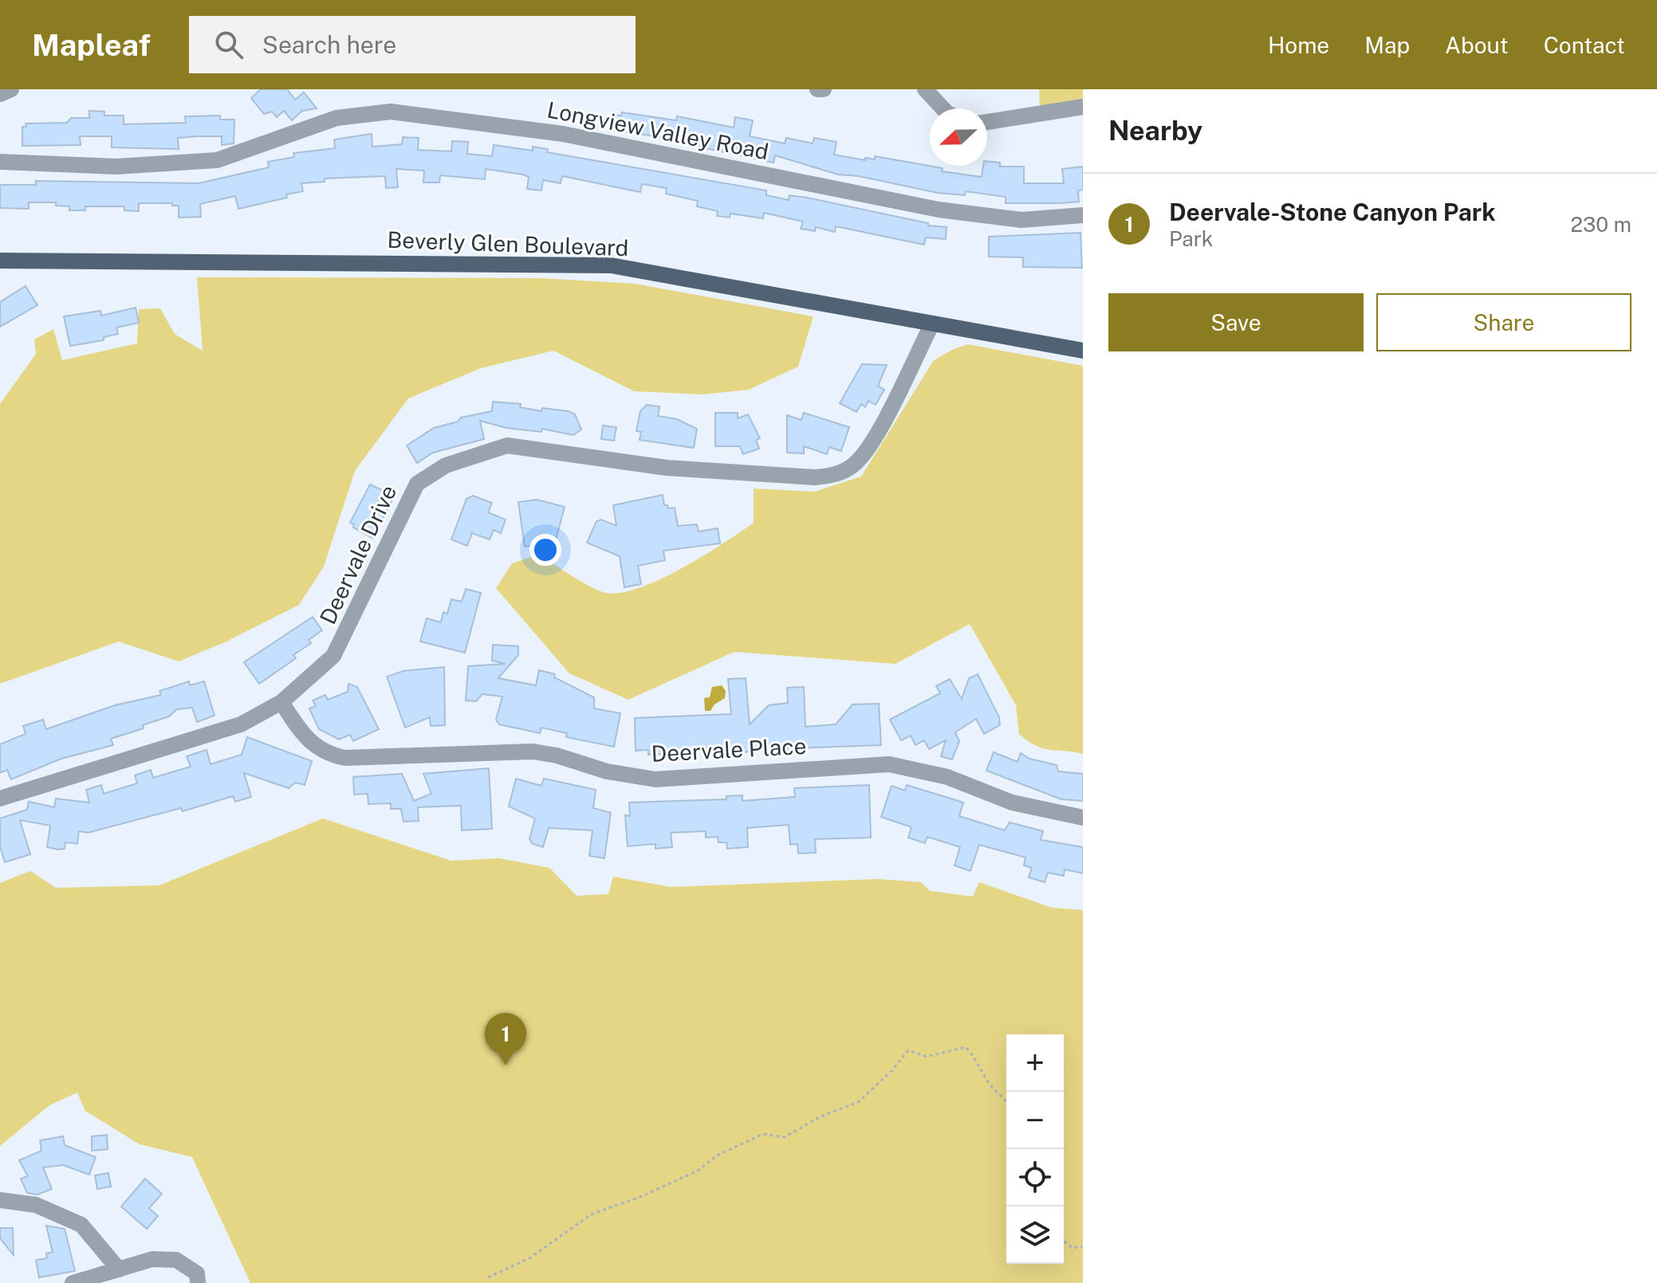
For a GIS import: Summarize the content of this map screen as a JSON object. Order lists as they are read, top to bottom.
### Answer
{
  "streets": {
    "main road": ["Beverly Glen Boulevard"],
    "street": ["Longview Valley Road", "Deervale Drive", "Deervale Place"]
  },
  "crossings": [
    ["Beverly Glen Boulevard", "Deervale Drive"],
    ["Deervale Drive", "Deervale Place"]
  ],
  "north": "left",
  "page": {
    "header": "Mapleaf",
    "search": "Search here",
    "nav": [
      "Home",
      "Map",
      "About",
      "Contact"
    ],
    "heading": "Nearby",
    "list": [
      {
        "mark": "1",
        "name": "Deervale-Stone Canyon Park",
        "note": "Park",
        "value": "230 m"
      }
    ],
    "buttons": ["Save", "Share"],
    "pins": "1",
    "map_buttons": ["+", "−"]
  }
}
